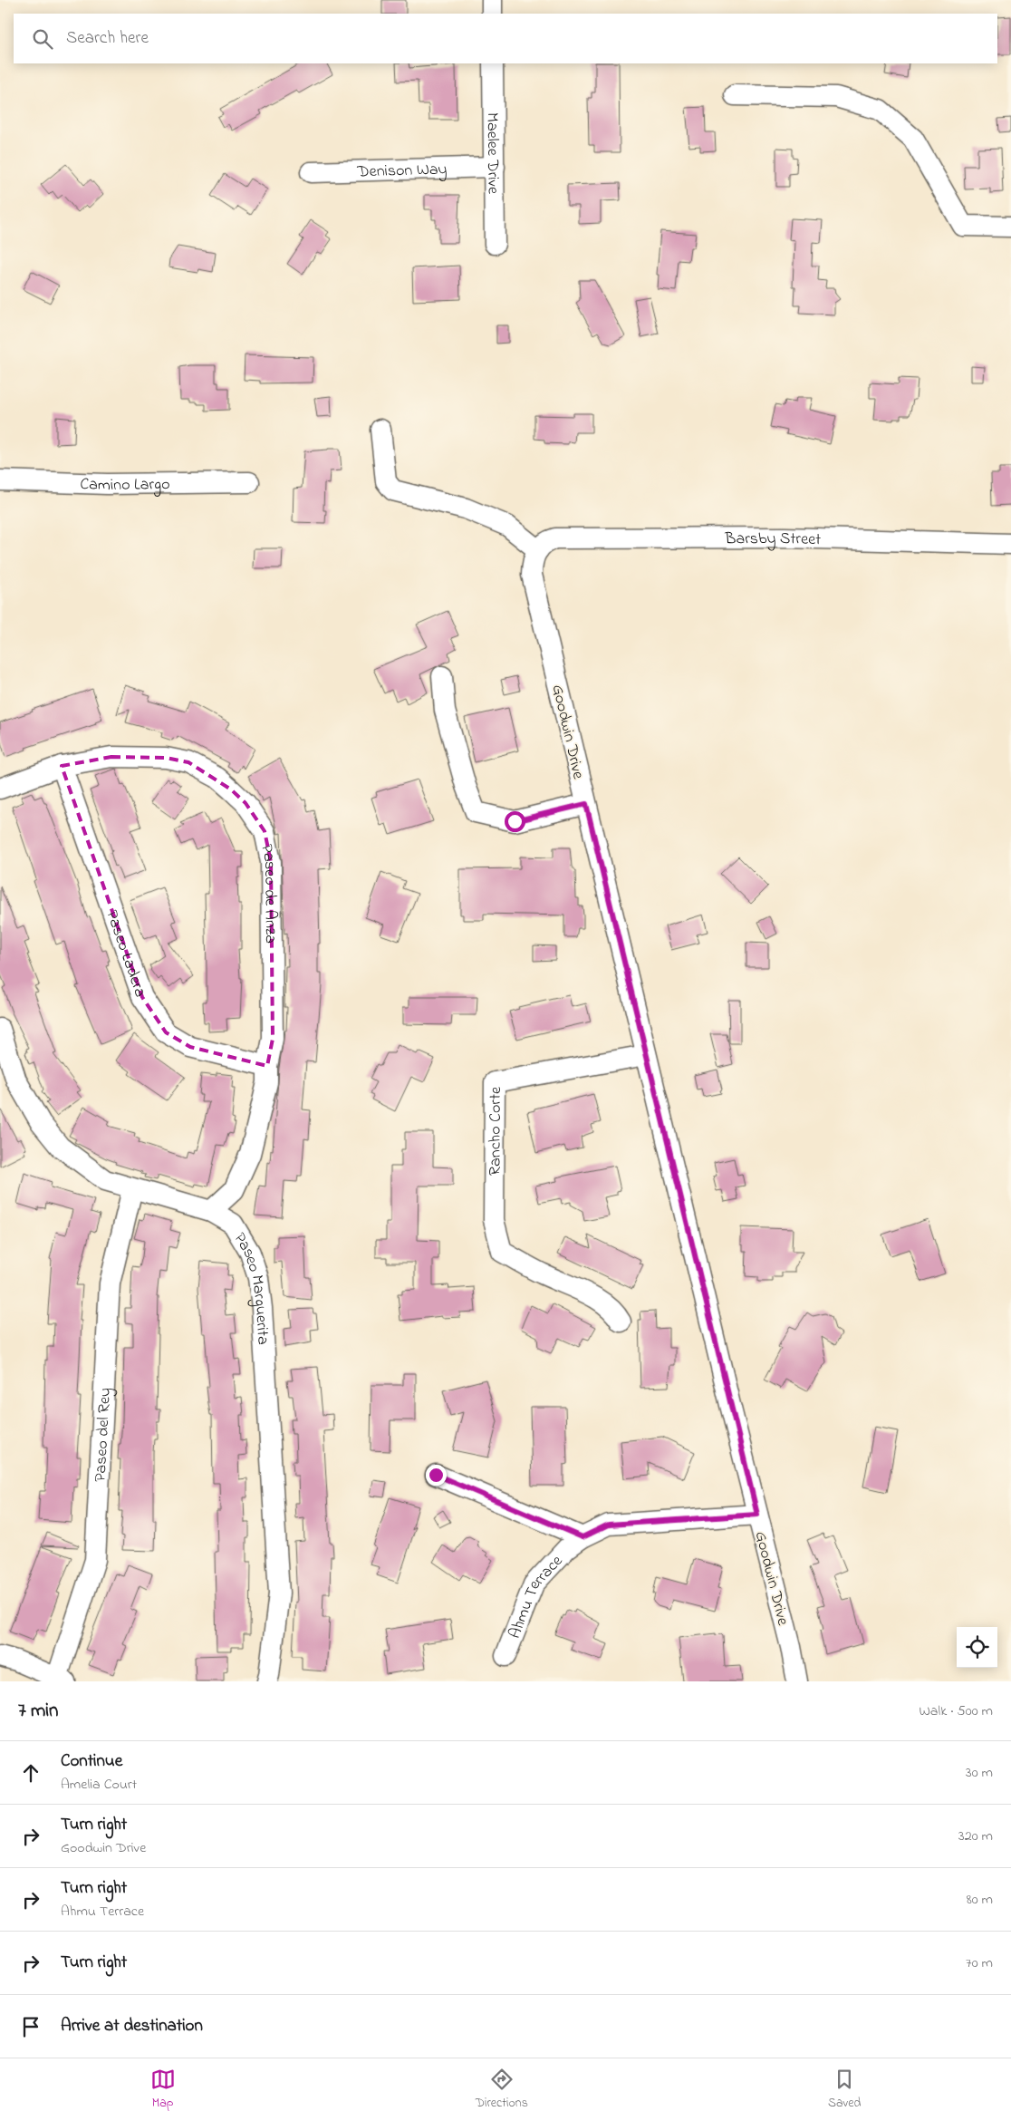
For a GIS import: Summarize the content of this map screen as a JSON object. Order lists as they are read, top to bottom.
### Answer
{
  "streets": {
    "street": [
      "Maelee Drive",
      "Denison Way",
      "Camino Largo",
      "Barsby Street",
      "Goodwin Drive",
      "Paseo de Anza",
      "Paseo Ladera",
      "Rancho Corte",
      "Paseo Marguerita",
      "Paseo del Rey",
      "Ahmu Terrace"
    ]
  },
  "crossings": [
    ["Maelee Drive", "Denison Way"],
    ["Barsby Street", "Goodwin Drive"],
    ["Goodwin Drive", "Rancho Corte"],
    ["Goodwin Drive", "Ahmu Terrace"],
    ["Paseo de Anza", "Paseo Ladera"],
    ["Paseo de Anza", "Paseo Marguerita"],
    ["Paseo Marguerita", "Paseo del Rey"]
  ],
  "page": {
    "search": "Search here",
    "heading": ["7 min", "Walk · 500 m"],
    "list": [
      ["Continue", "Amelia Court", "30 m"],
      ["Turn right", "Goodwin Drive", "320 m"],
      ["Turn right", "Ahmu Terrace", "80 m"],
      ["Turn right", "70 m"],
      "Arrive at destination"
    ],
    "nav": ["Map", "Directions", "Saved"]
  }
}
